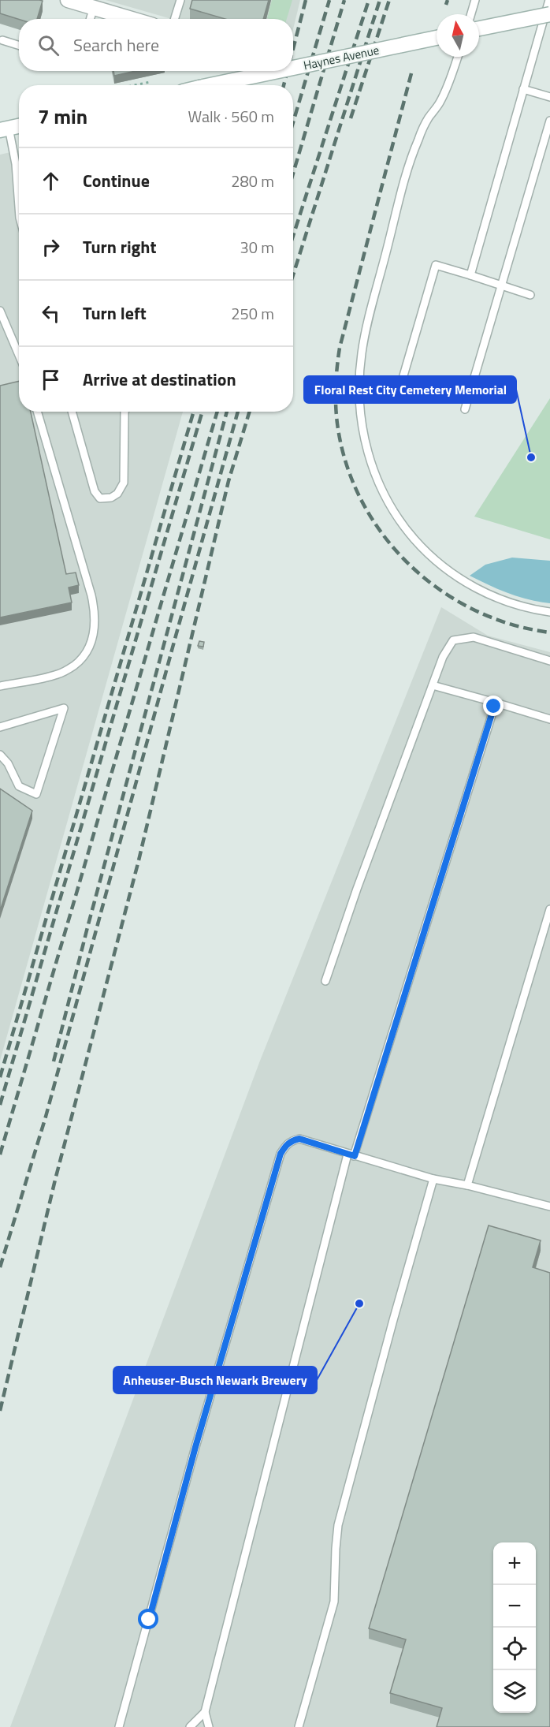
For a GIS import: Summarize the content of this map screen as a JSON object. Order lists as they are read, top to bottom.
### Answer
{
  "streets": {
    "main road": ["Haynes Avenue"]
  },
  "places": ["Floral Rest City Cemetery Memorial", "Anheuser-Busch Newark Brewery"],
  "north": "top",
  "page": {
    "search": "Search here",
    "heading": ["7 min", "Walk · 560 m"],
    "list": [
      ["Continue", "280 m"],
      ["Turn right", "30 m"],
      ["Turn left", "250 m"],
      "Arrive at destination"
    ],
    "map_buttons": ["+", "−"]
  }
}
